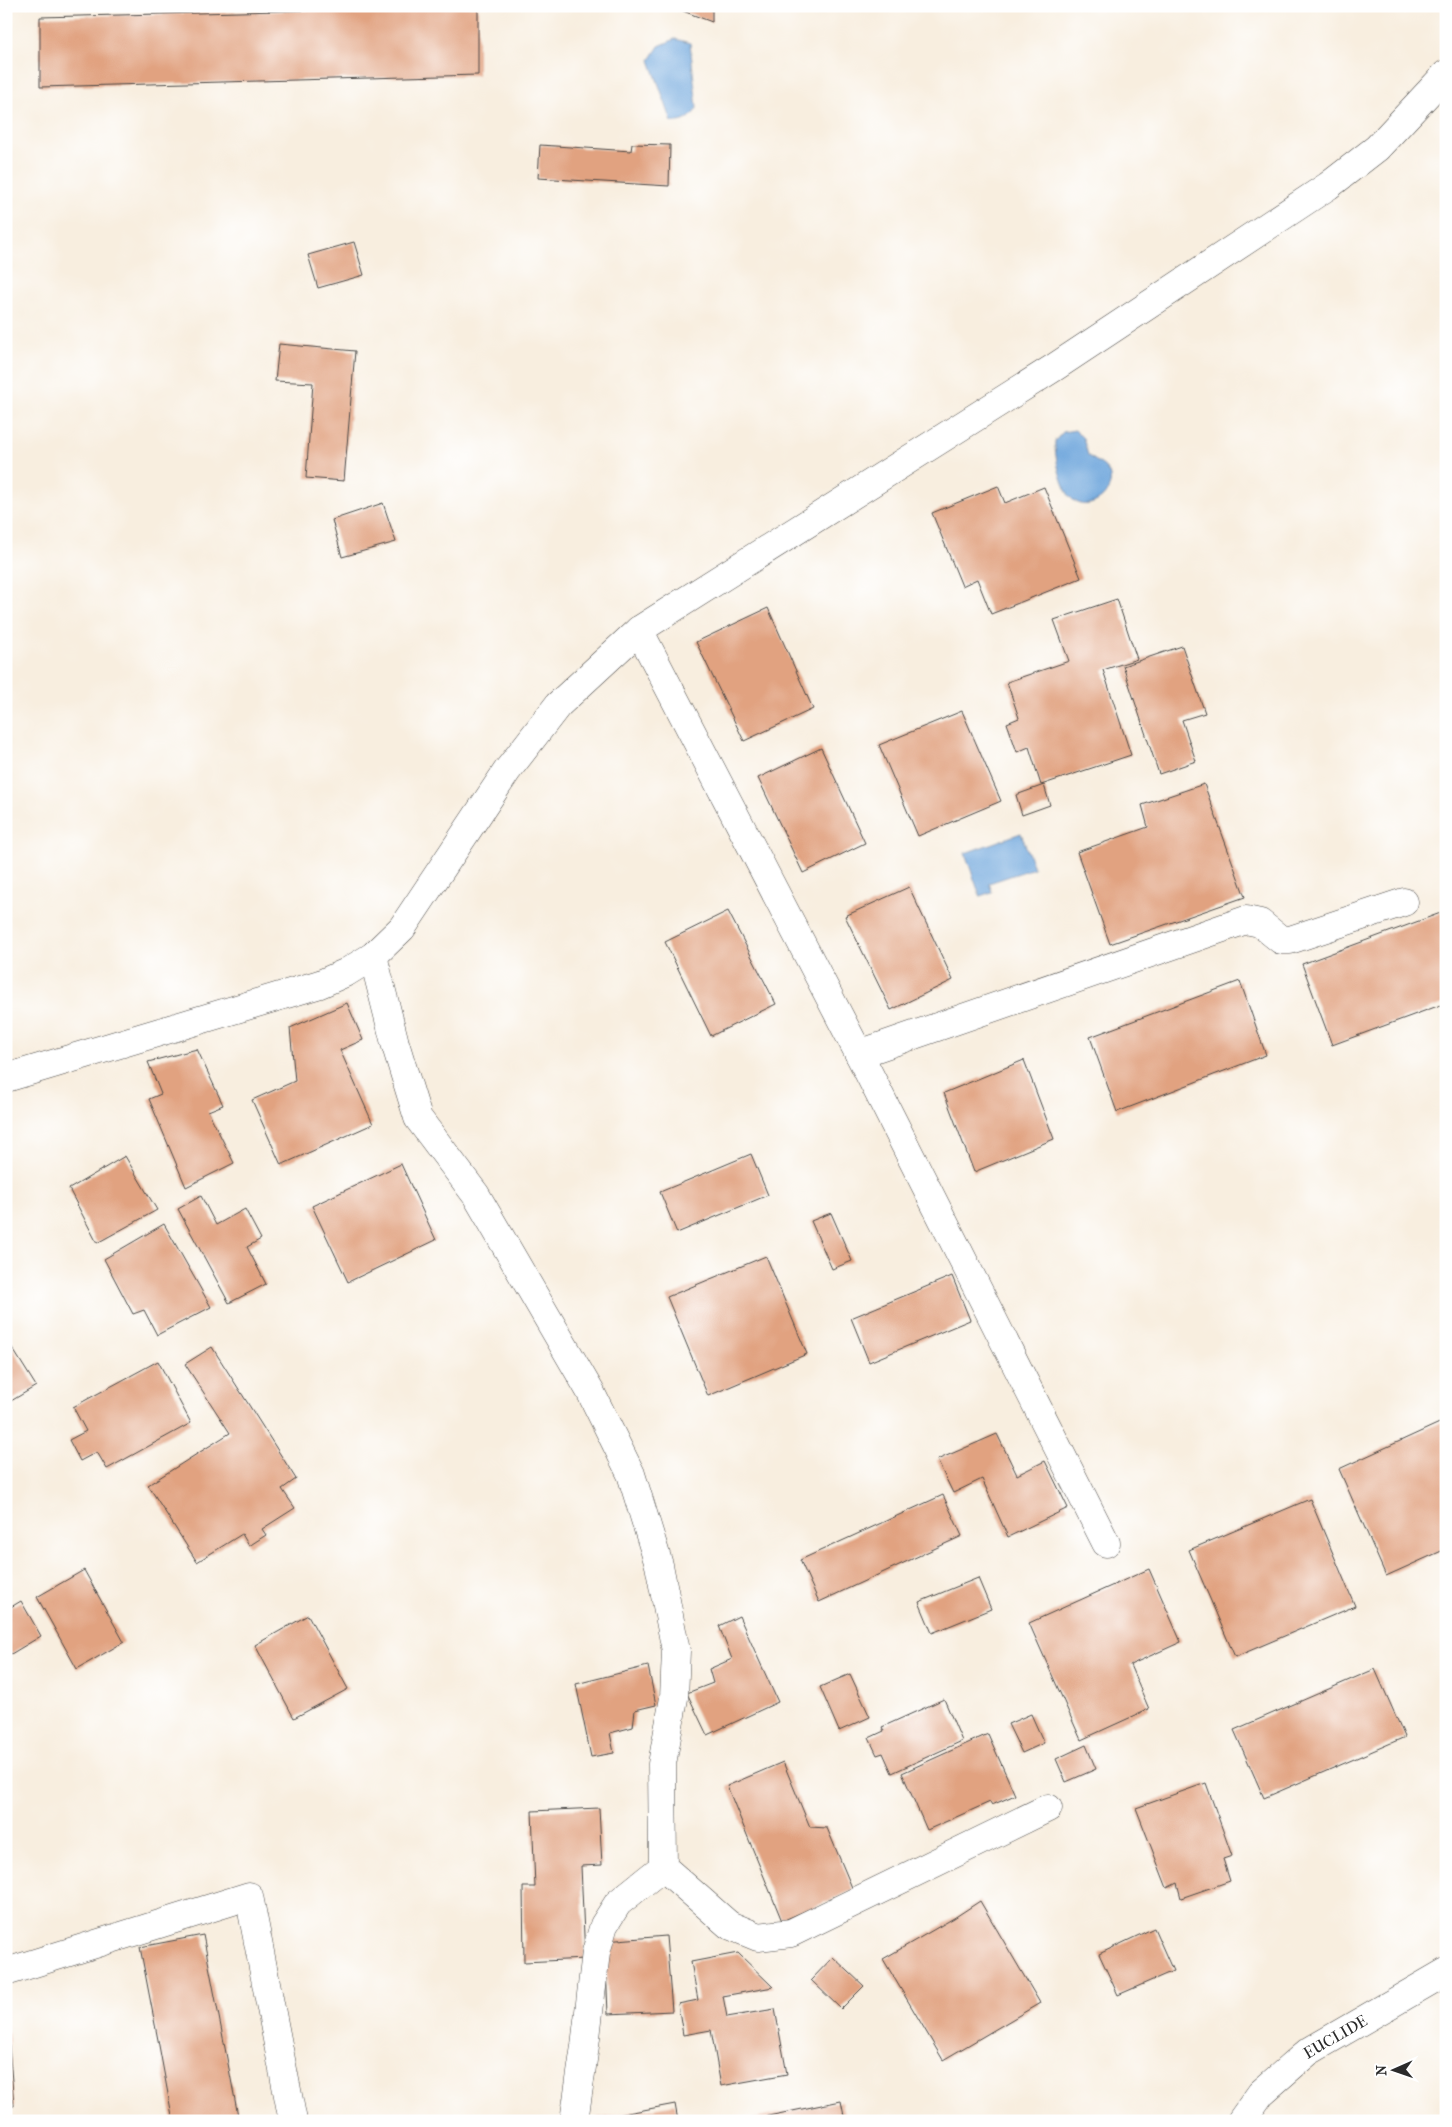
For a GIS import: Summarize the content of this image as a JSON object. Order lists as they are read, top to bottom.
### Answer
{
  "streets": {
    "street": ["EUCLIDE"]
  },
  "north": "left"
}
